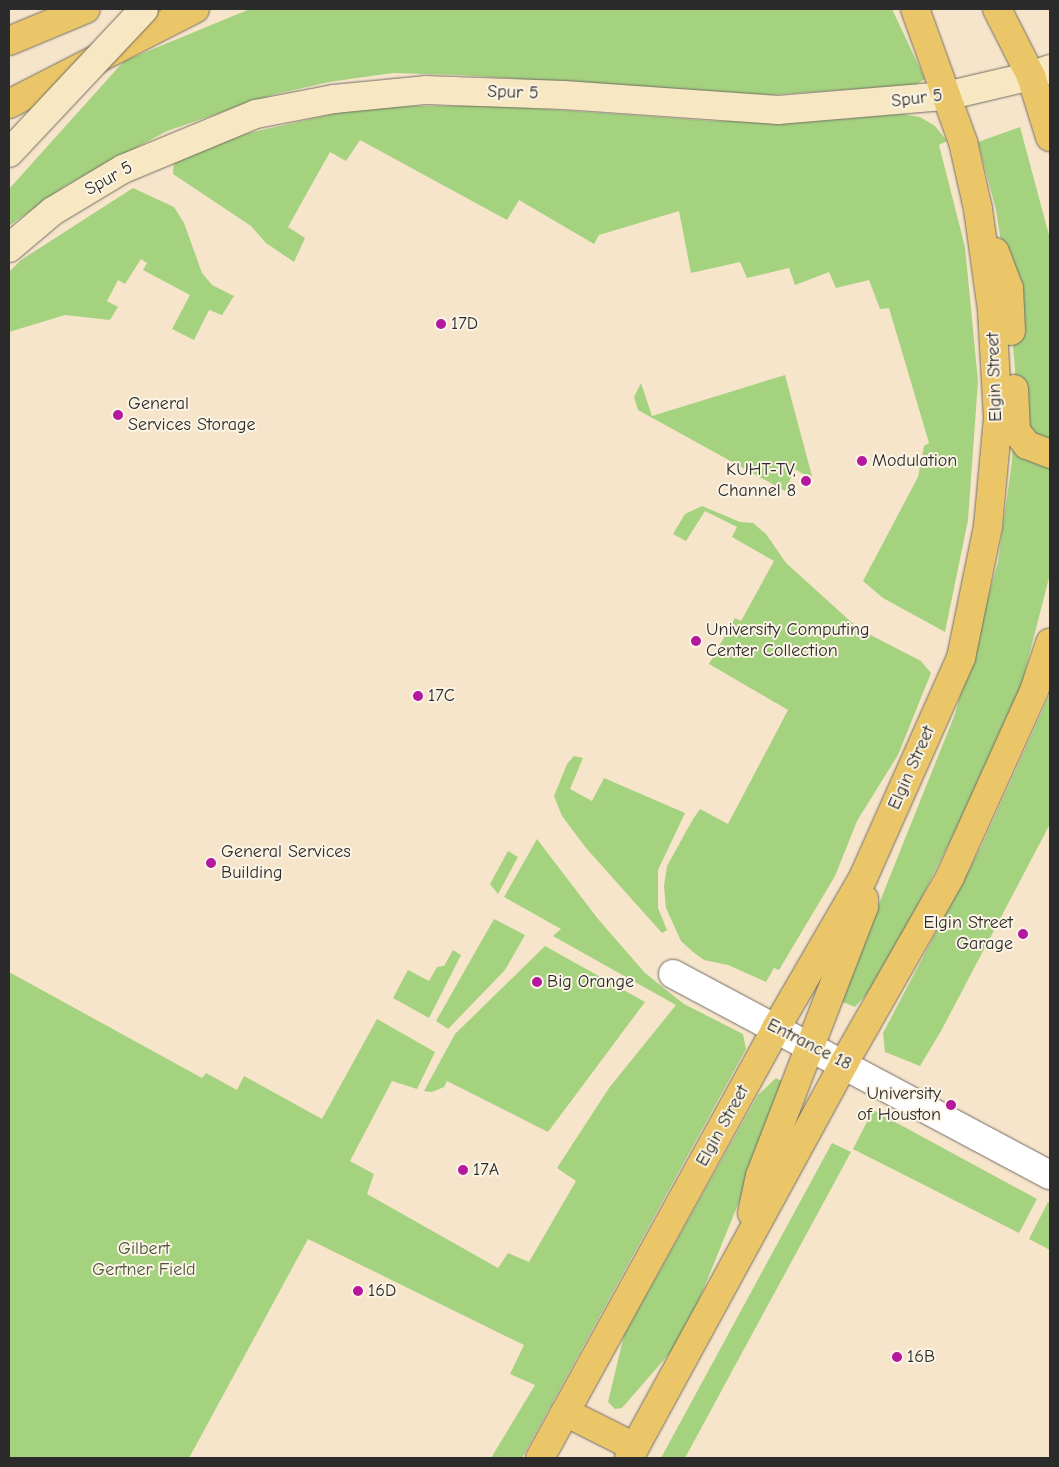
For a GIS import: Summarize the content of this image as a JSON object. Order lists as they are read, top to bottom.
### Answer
{
  "streets": {
    "main road": ["Spur 5", "Elgin Street"],
    "street": ["Entrance 18"]
  },
  "crossings": [
    ["Spur 5", "Elgin Street"],
    ["Elgin Street", "Entrance 18"]
  ],
  "parks": ["Gilbert Gertner Field"],
  "places": [
    "17D",
    "General Services Storage",
    "Modulation",
    "KUHT-TV, Channel 8",
    "University Computing Center Collection",
    "17C",
    "General Services Building",
    "Elgin Street Garage",
    "Big Orange",
    "University of Houston",
    "17A",
    "16D",
    "16B"
  ]
}
